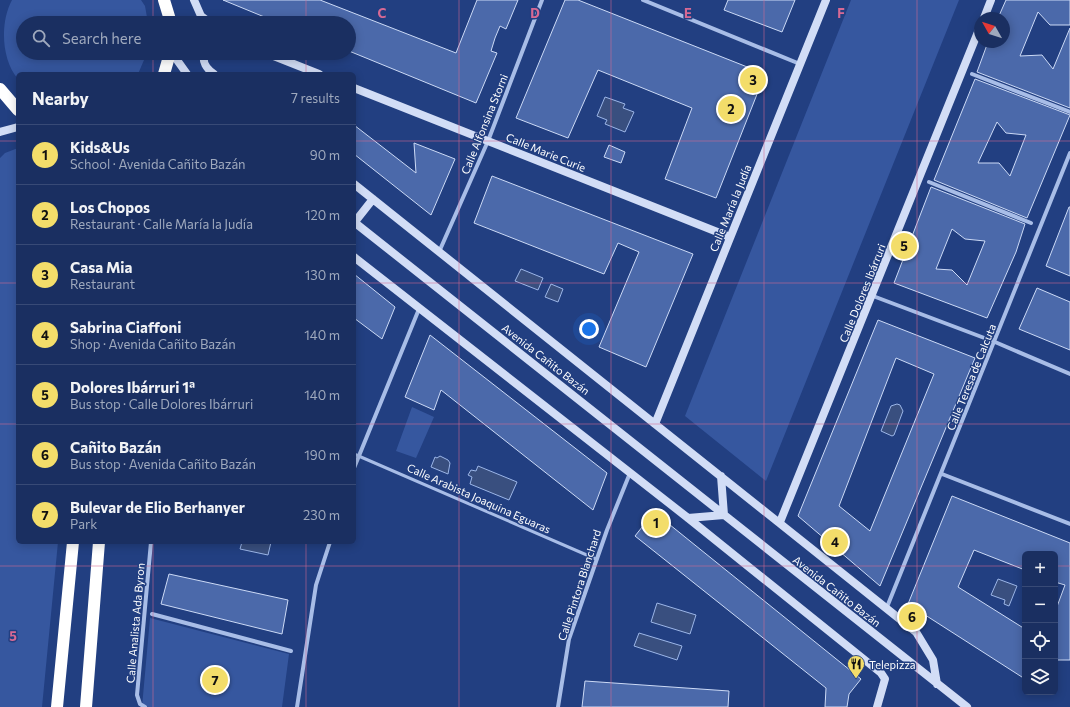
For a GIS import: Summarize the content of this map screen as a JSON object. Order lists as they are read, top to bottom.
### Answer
{
  "streets": {
    "street": [
      "Calle Alfonsina Storni",
      "Calle Marie Curie",
      "Calle María la Judía",
      "Calle Dolores Ibárruri",
      "Avenida Cañito Bazán",
      "Calle Teresa de Calcuta",
      "Calle Pintora Blanchard",
      "Calle Analista Ada Byron"
    ],
    "lane": ["Calle Arabista Joaquina Eguaras"]
  },
  "crossings": [
    ["Calle Alfonsina Storni", "Calle Marie Curie"],
    ["Calle Alfonsina Storni", "Avenida Cañito Bazán"],
    ["Calle Marie Curie", "Calle María la Judía"],
    ["Calle María la Judía", "Avenida Cañito Bazán"],
    ["Calle Dolores Ibárruri", "Avenida Cañito Bazán"],
    ["Avenida Cañito Bazán", "Calle Teresa de Calcuta"],
    ["Calle Arabista Joaquina Eguaras", "Calle Pintora Blanchard"]
  ],
  "places": {
    "restaurant": ["Telepizza"]
  },
  "north": "top left",
  "page": {
    "search": "Search here",
    "pins": [
      "3",
      "2",
      "5",
      "1",
      "4",
      "6",
      "7"
    ],
    "heading": ["Nearby", "7 results"],
    "list": [
      {
        "mark": "1",
        "name": "Kids&Us",
        "note": "School · Avenida Cañito Bazán",
        "value": "90 m"
      },
      {
        "mark": "2",
        "name": "Los Chopos",
        "note": "Restaurant · Calle María la Judía",
        "value": "120 m"
      },
      {
        "mark": "3",
        "name": "Casa Mia",
        "note": "Restaurant",
        "value": "130 m"
      },
      {
        "mark": "4",
        "name": "Sabrina Ciaffoni",
        "note": "Shop · Avenida Cañito Bazán",
        "value": "140 m"
      },
      {
        "mark": "5",
        "name": "Dolores Ibárruri 1ª",
        "note": "Bus stop · Calle Dolores Ibárruri",
        "value": "140 m"
      },
      {
        "mark": "6",
        "name": "Cañito Bazán",
        "note": "Bus stop · Avenida Cañito Bazán",
        "value": "190 m"
      },
      {
        "mark": "7",
        "name": "Bulevar de Elio Berhanyer",
        "note": "Park",
        "value": "230 m"
      }
    ],
    "map_buttons": ["+", "−"]
  },
  "grid": {
    "columns": [
      "C",
      "D",
      "E",
      "F"
    ],
    "rows": ["5"]
  }
}
